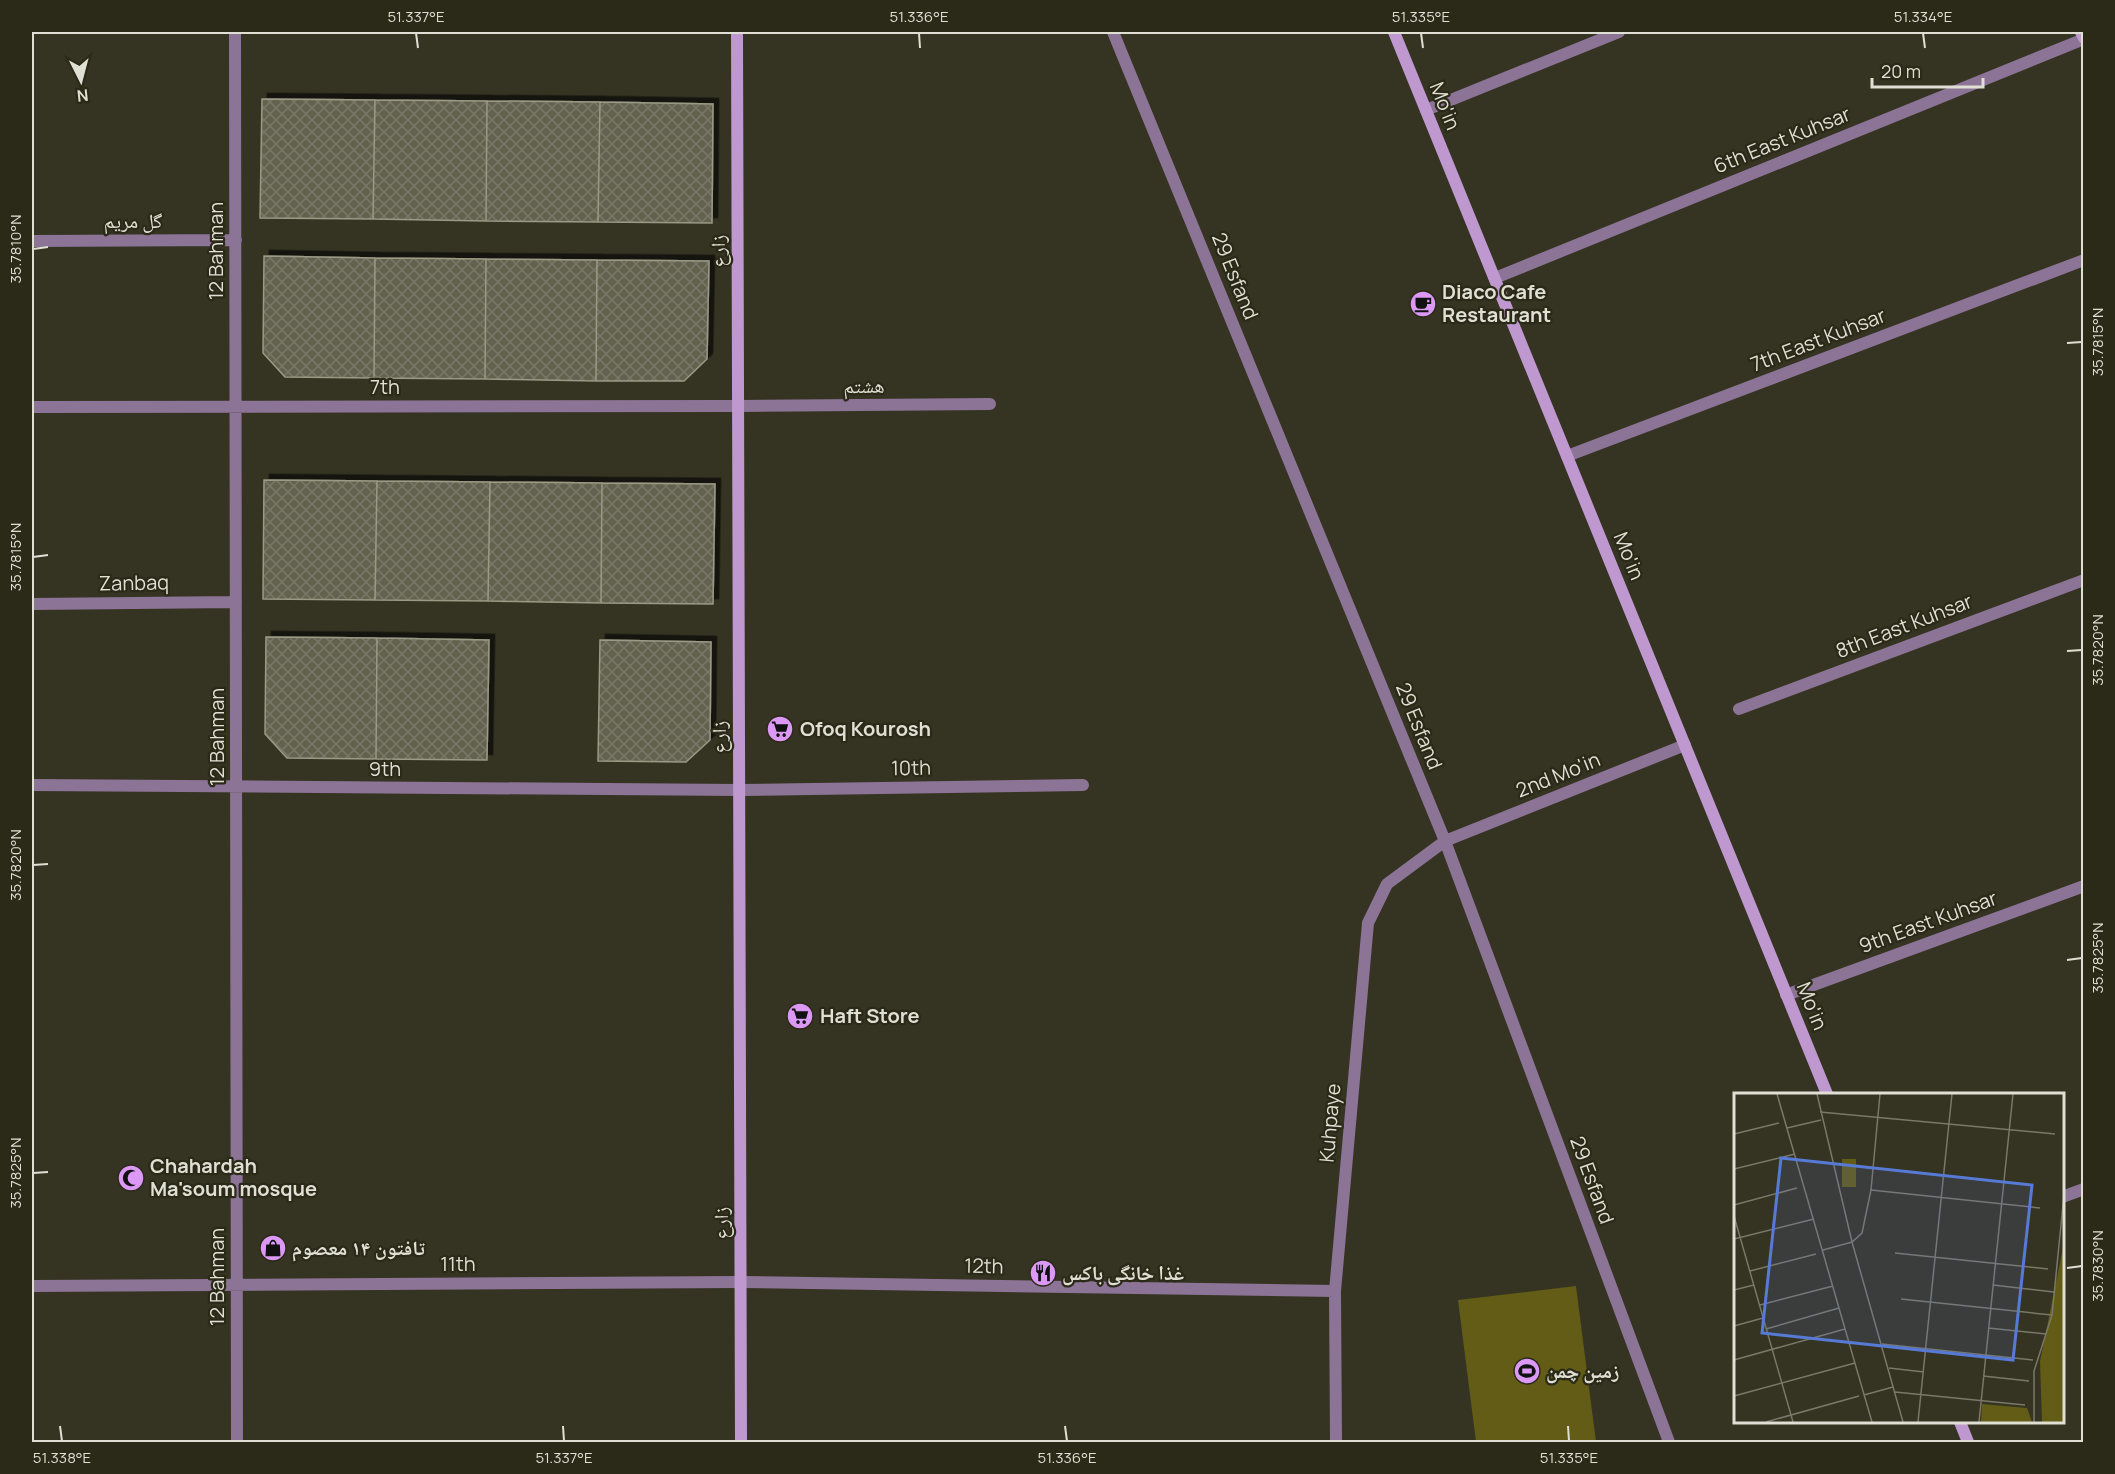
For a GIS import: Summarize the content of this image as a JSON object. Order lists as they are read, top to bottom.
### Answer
{
  "streets": {
    "street": [
      "Mo'in",
      "6th East Kuhsar",
      "گل مریم",
      "12 Bahman",
      "زارع",
      "29 Esfand",
      "7th East Kuhsar",
      "هشتم",
      "7th",
      "Zanbaq",
      "8th East Kuhsar",
      "10th",
      "9th",
      "2nd Mo'in",
      "9th East Kuhsar",
      "Kuhpaye",
      "11th",
      "12th"
    ]
  },
  "crossings": [
    ["Mo'in", "6th East Kuhsar"],
    ["Mo'in", "7th East Kuhsar"],
    ["Mo'in", "2nd Mo'in"],
    ["Mo'in", "9th East Kuhsar"],
    ["گل مریم", "12 Bahman"],
    ["12 Bahman", "7th"],
    ["12 Bahman", "Zanbaq"],
    ["12 Bahman", "9th"],
    ["12 Bahman", "11th"],
    ["زارع", "هشتم"],
    ["زارع", "7th"],
    ["زارع", "10th"],
    ["زارع", "9th"],
    ["زارع", "11th"],
    ["زارع", "12th"],
    ["29 Esfand", "2nd Mo'in"],
    ["29 Esfand", "Kuhpaye"],
    ["هشتم", "7th"],
    ["10th", "9th"],
    ["2nd Mo'in", "Kuhpaye"],
    ["Kuhpaye", "12th"],
    ["11th", "12th"]
  ],
  "places": {
    "cafe": ["Diaco Cafe Restaurant"],
    "supermarket": ["Ofoq Kourosh", "Haft Store"],
    "mosque": ["Chahardah Ma'soum mosque"],
    "shop": ["تافتون ۱۴ معصوم"],
    "restaurant": ["غذا خانگی باکس"],
    "sports": ["زمین چمن"]
  },
  "scale_bar": "20 m",
  "north": "bottom",
  "coordinates": [
    "51.337°E",
    "51.336°E",
    "51.335°E",
    "51.334°E",
    "35.7810°N",
    "35.7815°N",
    "35.7820°N",
    "35.7825°N",
    "35.7830°N",
    "51.338°E"
  ]
}
